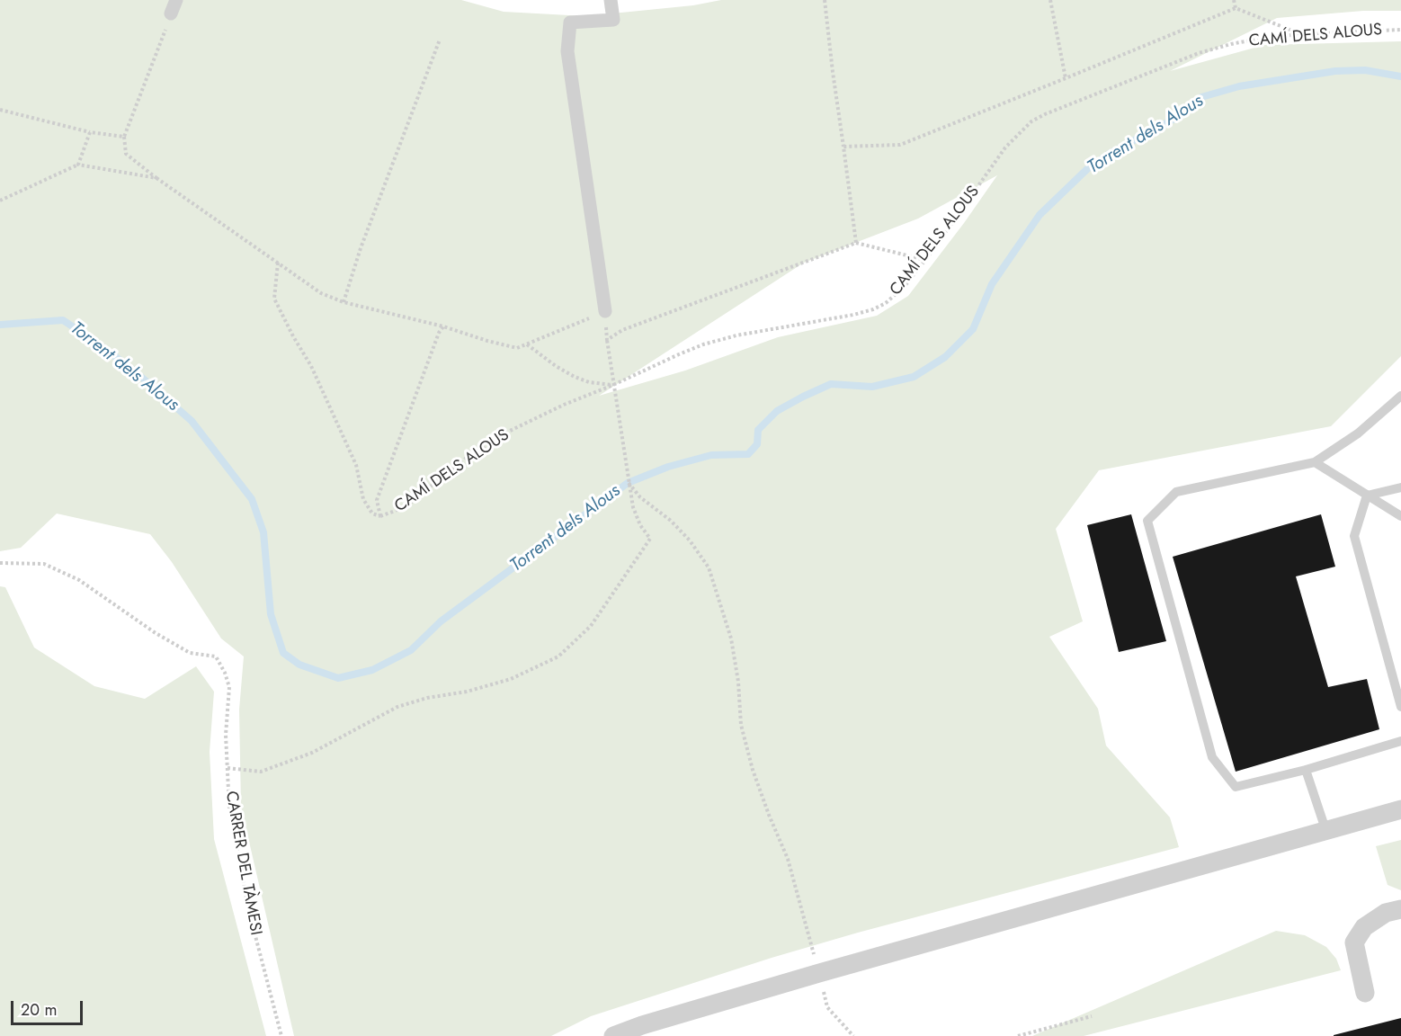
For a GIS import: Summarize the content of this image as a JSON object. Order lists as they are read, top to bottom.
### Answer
{
  "streets": {
    "path": ["CAMÍ DELS ALOUS", "CARRER DEL TÀMESI"]
  },
  "water": ["Torrent dels Alous"],
  "scale_bar": "20 m"
}
